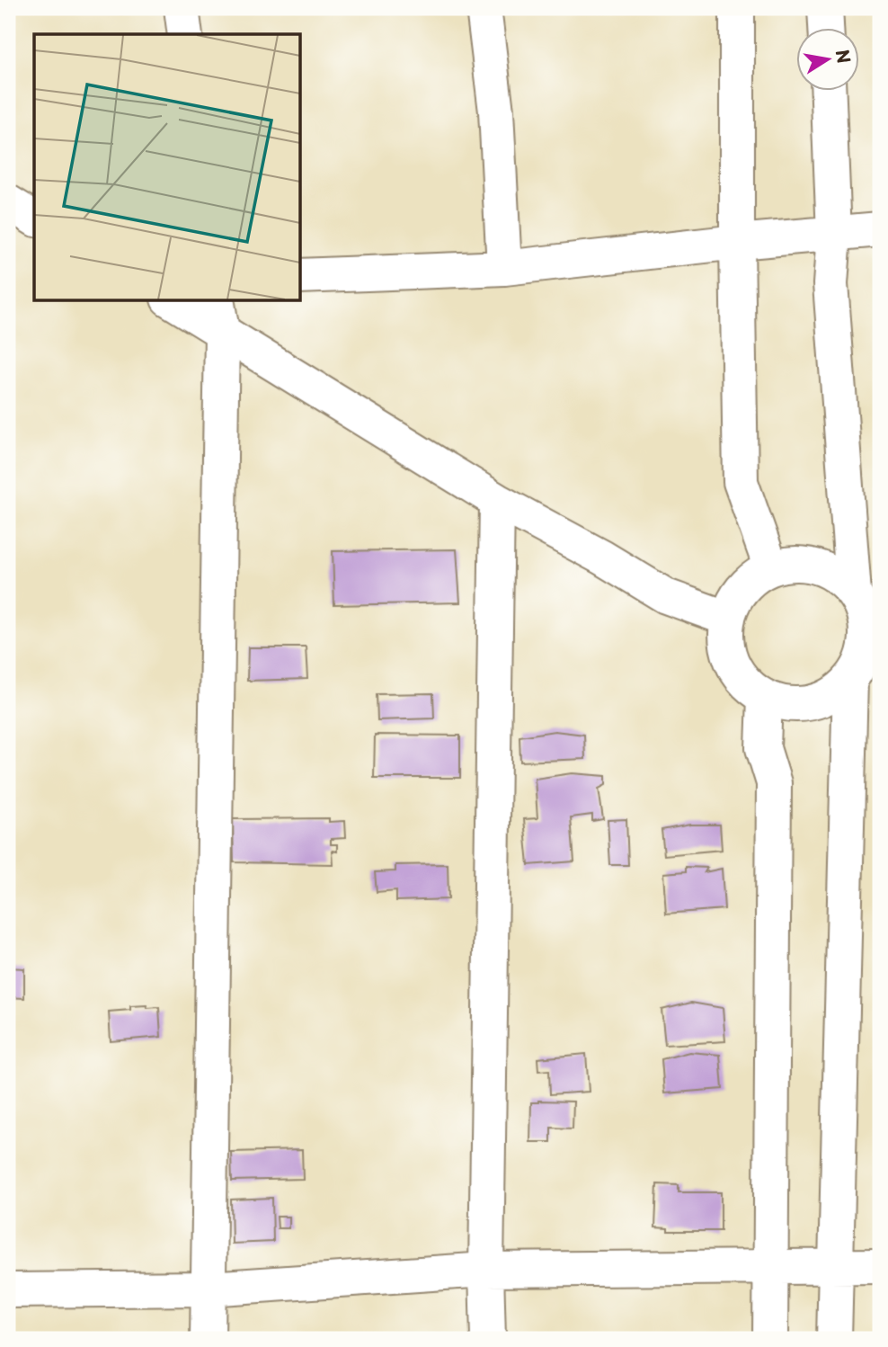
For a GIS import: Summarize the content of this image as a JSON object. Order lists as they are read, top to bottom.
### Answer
{
  "north": "right"
}
